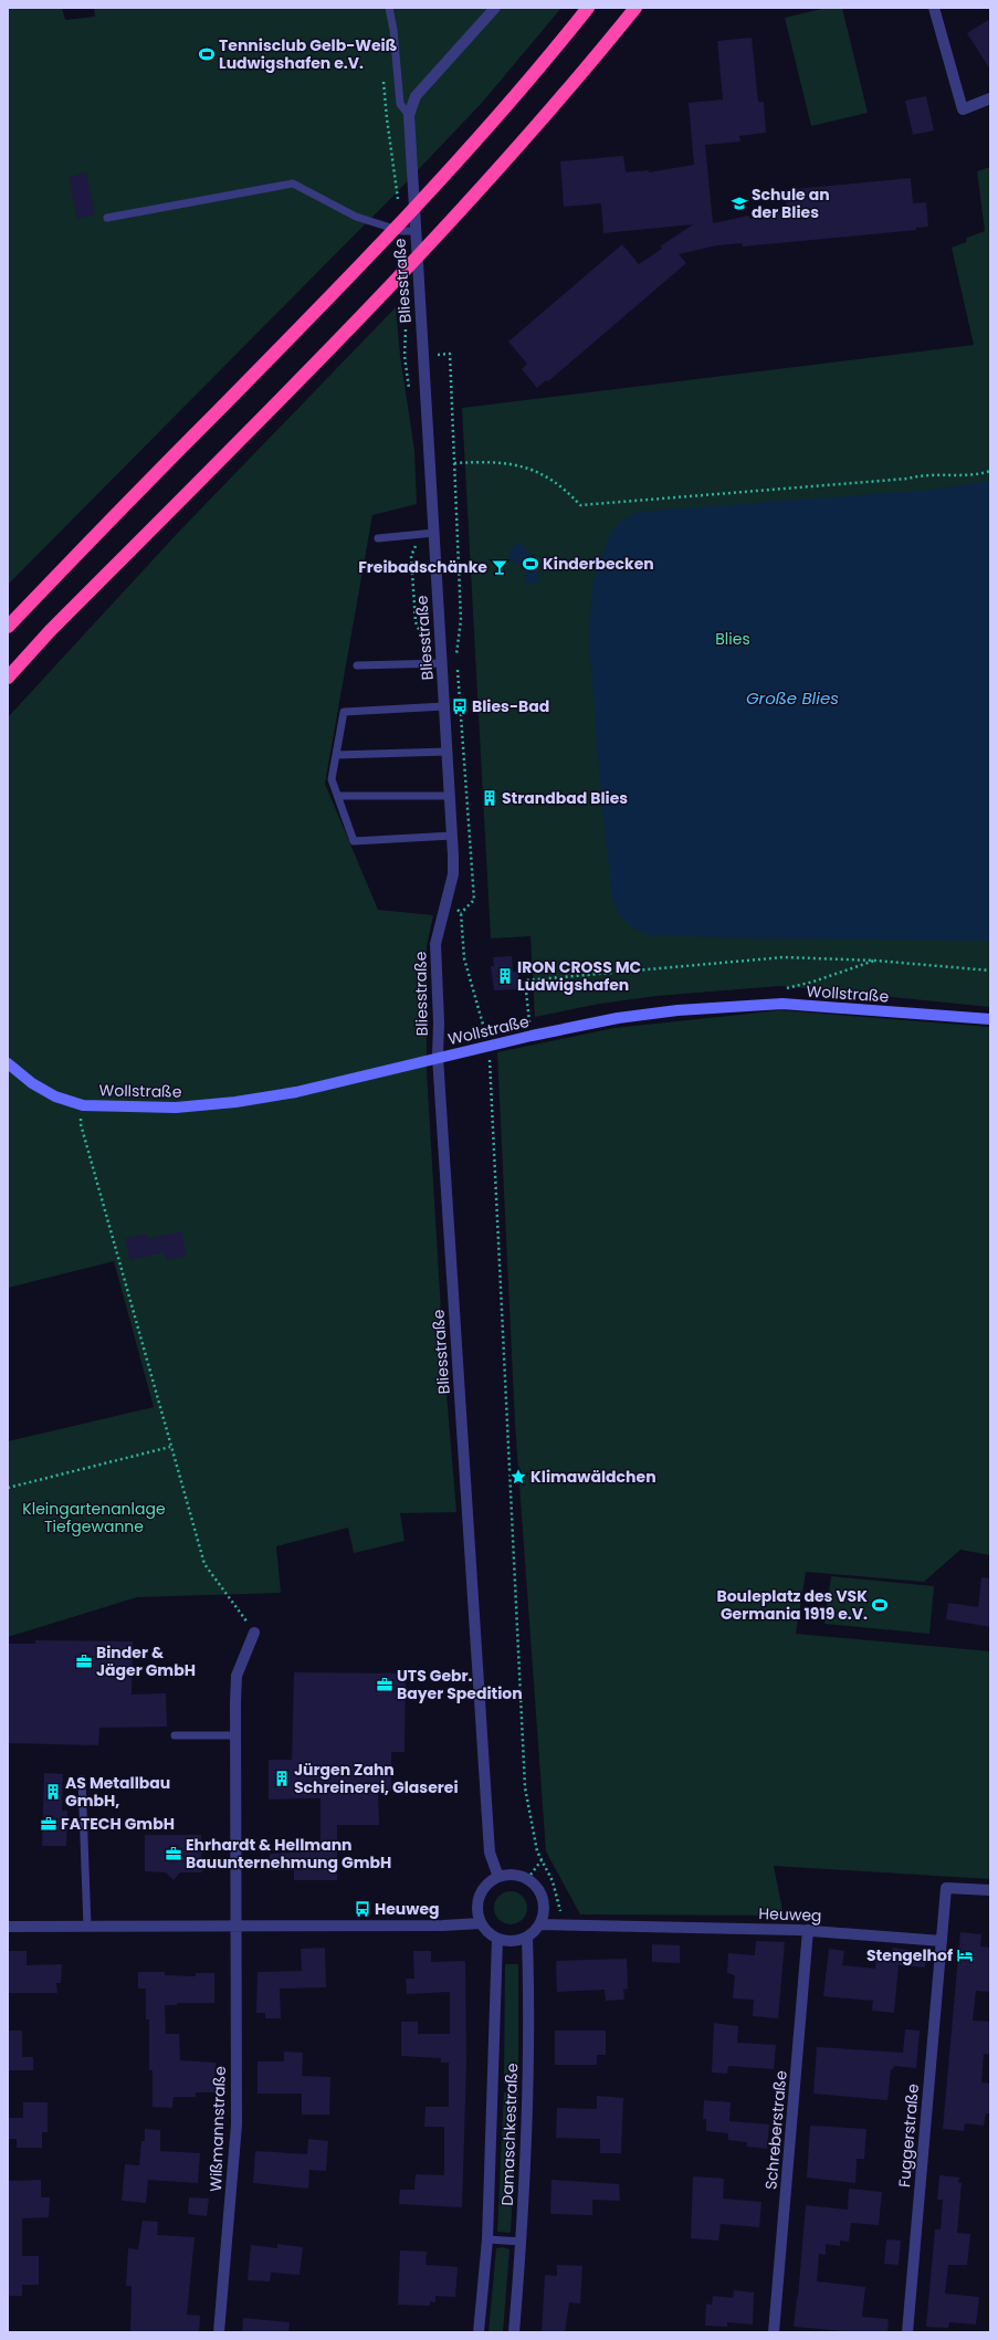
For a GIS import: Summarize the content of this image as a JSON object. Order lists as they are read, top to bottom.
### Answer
{
  "streets": {
    "street": [
      "Bliesstraße",
      "Wollstraße",
      "Heuweg",
      "Wißmannstraße",
      "Schreberstraße",
      "Damaschkestraße",
      "Fuggerstraße"
    ]
  },
  "crossings": [
    ["Bliesstraße", "Wollstraße"],
    ["Bliesstraße", "Heuweg"],
    ["Bliesstraße", "Damaschkestraße"],
    ["Heuweg", "Schreberstraße"],
    ["Heuweg", "Damaschkestraße"],
    ["Heuweg", "Fuggerstraße"]
  ],
  "water": ["Große Blies"],
  "parks": ["Blies", "Kleingartenanlage Tiefgewanne"],
  "places": {
    "sports": ["Tennisclub Gelb-Weiß Ludwigshafen e.V.", "Kinderbecken", "Bouleplatz des VSK Germania 1919 e.V."],
    "school or university": ["Schule an der Blies"],
    "bar": ["Freibadschänke"],
    "bus stop": ["Blies-Bad", "Heuweg"],
    "building": [
      "Strandbad Blies",
      "IRON CROSS MC Ludwigshafen",
      "Jürgen Zahn Schreinerei, Glaserei",
      "AS Metallbau GmbH,"
    ],
    "place": ["Klimawäldchen"],
    "office": [
      "Binder & Jäger GmbH",
      "UTS Gebr. Bayer Spedition",
      "FATECH GmbH",
      "Ehrhardt & Hellmann Bauunternehmung GmbH"
    ],
    "hotel": ["Stengelhof"]
  }
}
